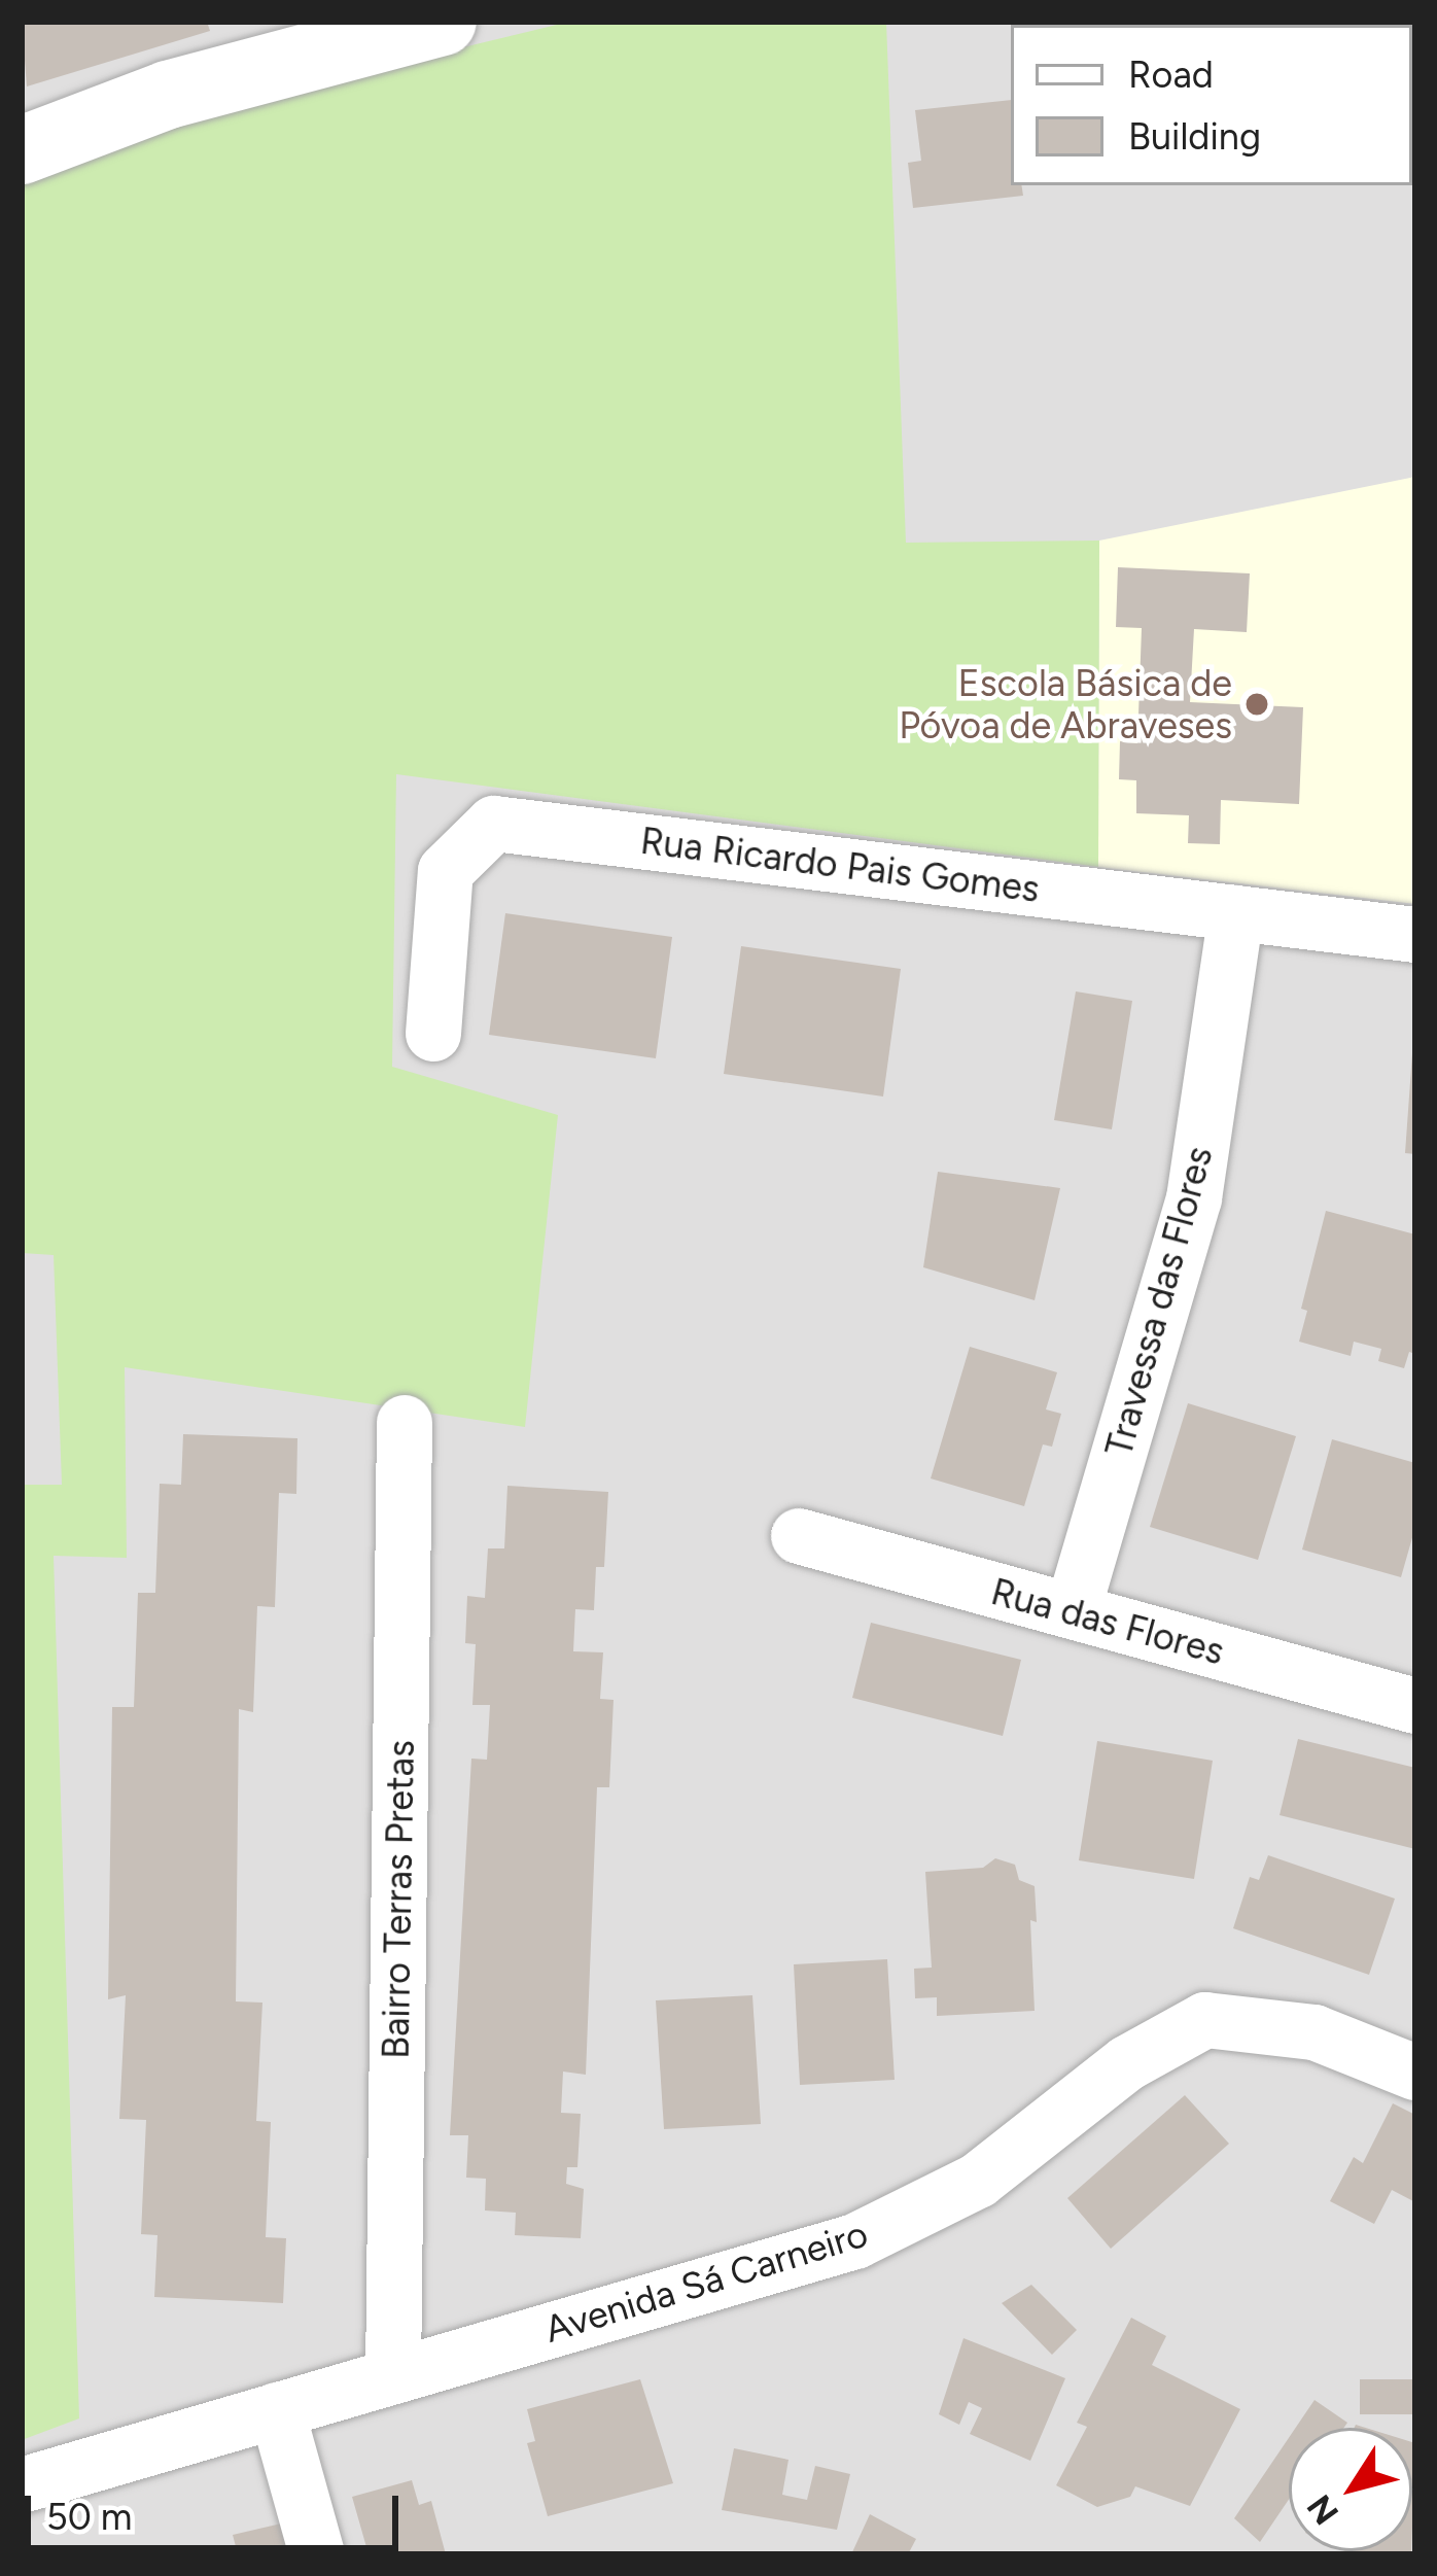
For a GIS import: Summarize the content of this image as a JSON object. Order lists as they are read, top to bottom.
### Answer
{
  "streets": {
    "street": [
      "Rua Ricardo Pais Gomes",
      "Travessa das Flores",
      "Rua das Flores",
      "Bairro Terras Pretas",
      "Avenida Sá Carneiro"
    ]
  },
  "crossings": [
    ["Rua Ricardo Pais Gomes", "Travessa das Flores"],
    ["Travessa das Flores", "Rua das Flores"],
    ["Bairro Terras Pretas", "Avenida Sá Carneiro"]
  ],
  "places": ["Escola Básica de Póvoa de Abraveses"],
  "legend": ["Road", "Building"],
  "scale_bar": "50 m",
  "north": "bottom left"
}
